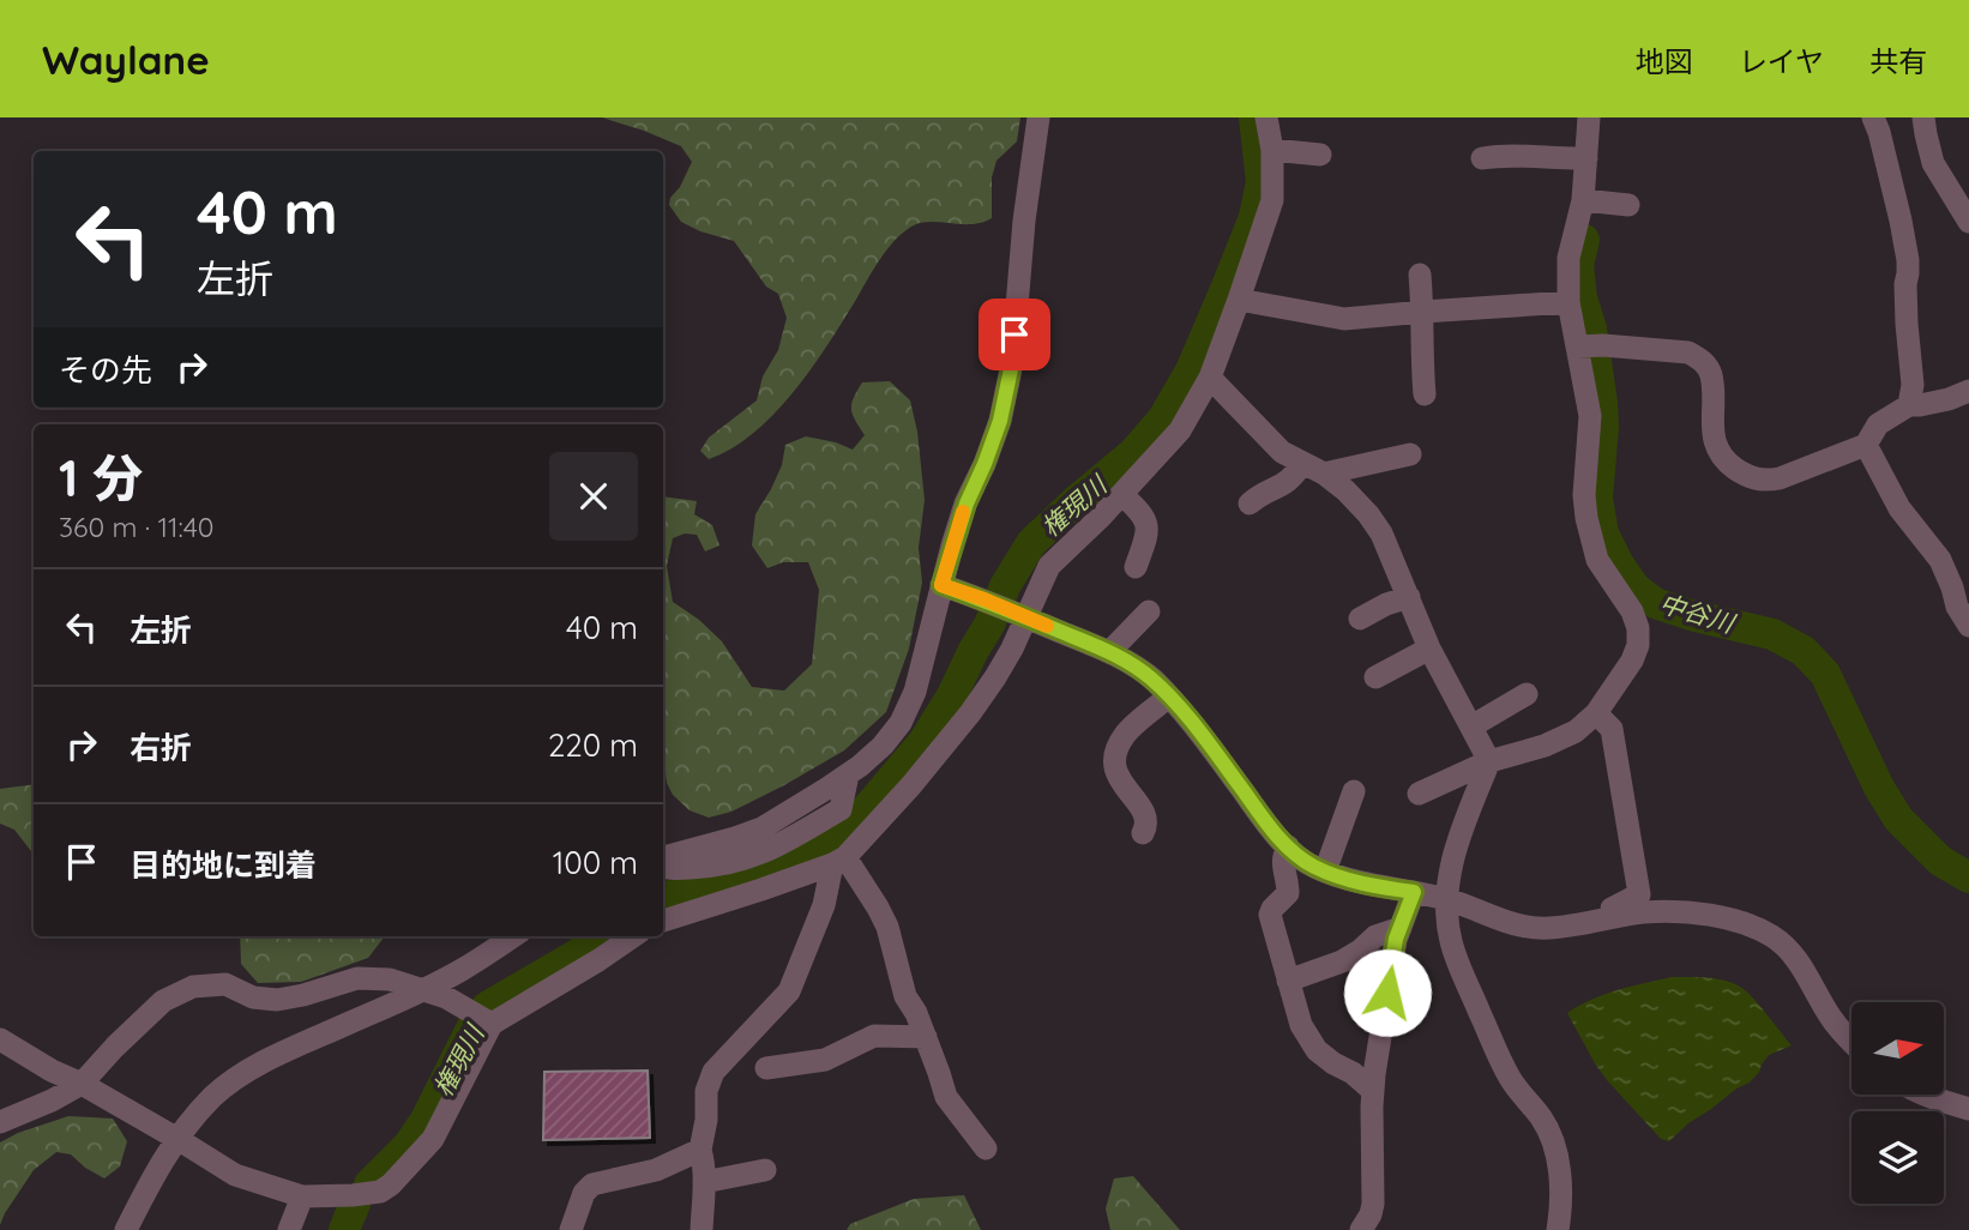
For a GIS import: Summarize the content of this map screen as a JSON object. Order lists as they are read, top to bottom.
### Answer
{
  "water": ["権現川", "中谷川"],
  "north": "right",
  "page": {
    "header": "Waylane",
    "nav": ["地図", "レイヤ", "共有"],
    "turn": ["40 m", "左折"],
    "then": "その先",
    "heading": ["1 分", "360 m · 11:40"],
    "list": [
      {
        "name": "左折",
        "value": "40 m"
      },
      {
        "name": "右折",
        "value": "220 m"
      },
      {
        "name": "目的地に到着",
        "value": "100 m"
      }
    ]
  }
}
